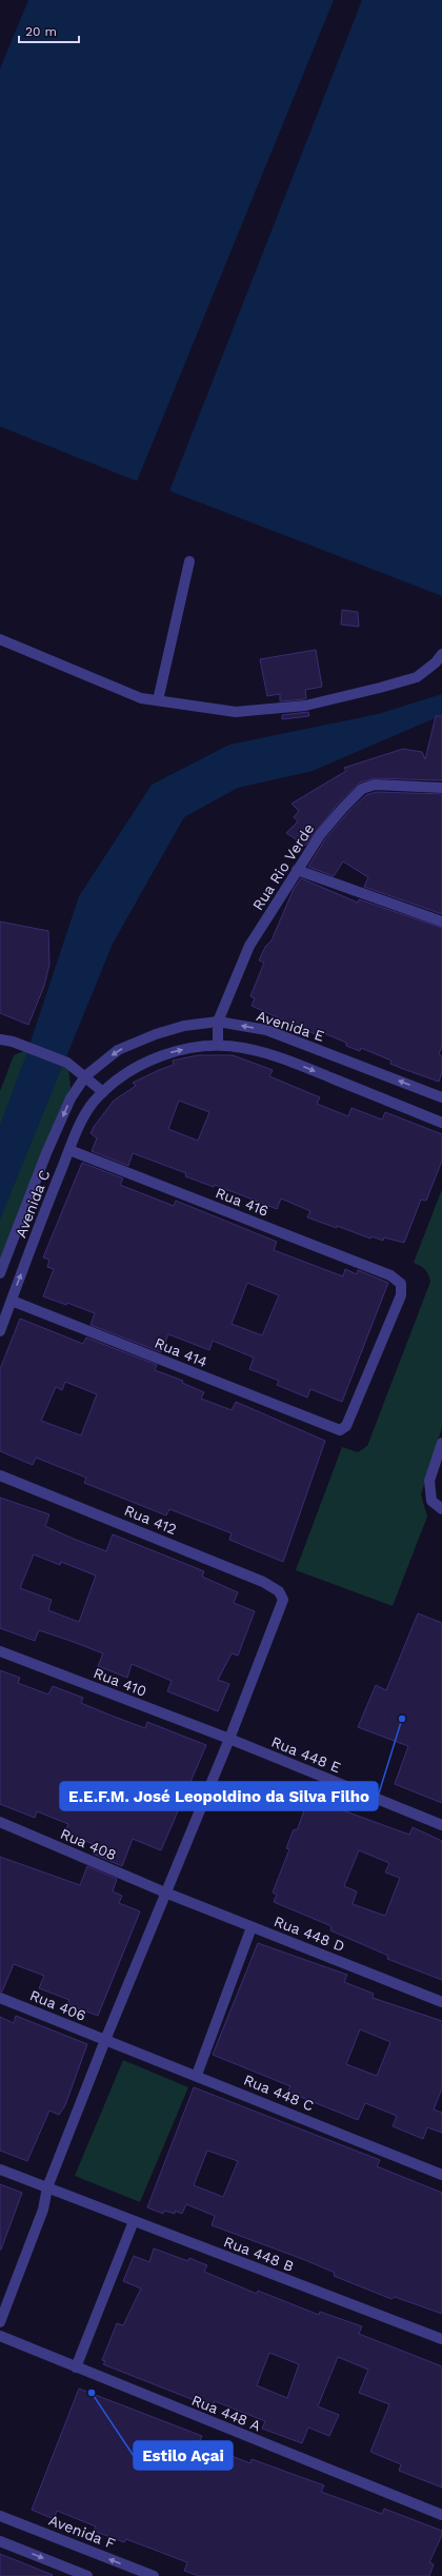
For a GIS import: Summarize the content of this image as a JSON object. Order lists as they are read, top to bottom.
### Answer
{
  "streets": {
    "street": [
      "Rua Rio Verde",
      "Avenida E",
      "Rua 416",
      "Avenida C",
      "Rua 414",
      "Rua 412",
      "Rua 410",
      "Rua 448 E",
      "Rua 408",
      "Rua 448 D",
      "Rua 406",
      "Rua 448 C",
      "Rua 448 B",
      "Rua 448 A",
      "Avenida F"
    ]
  },
  "crossings": [
    ["Rua Rio Verde", "Avenida E"],
    ["Avenida E", "Avenida C"],
    ["Rua 416", "Avenida C"],
    ["Rua 416", "Rua 414"],
    ["Avenida C", "Rua 414"],
    ["Rua 412", "Rua 410"],
    ["Rua 412", "Rua 448 E"],
    ["Rua 410", "Rua 448 E"],
    ["Rua 408", "Rua 448 D"],
    ["Rua 406", "Rua 448 C"]
  ],
  "places": ["E.E.F.M. José Leopoldino da Silva Filho", "Estilo Açai"],
  "scale_bar": "20 m"
}
